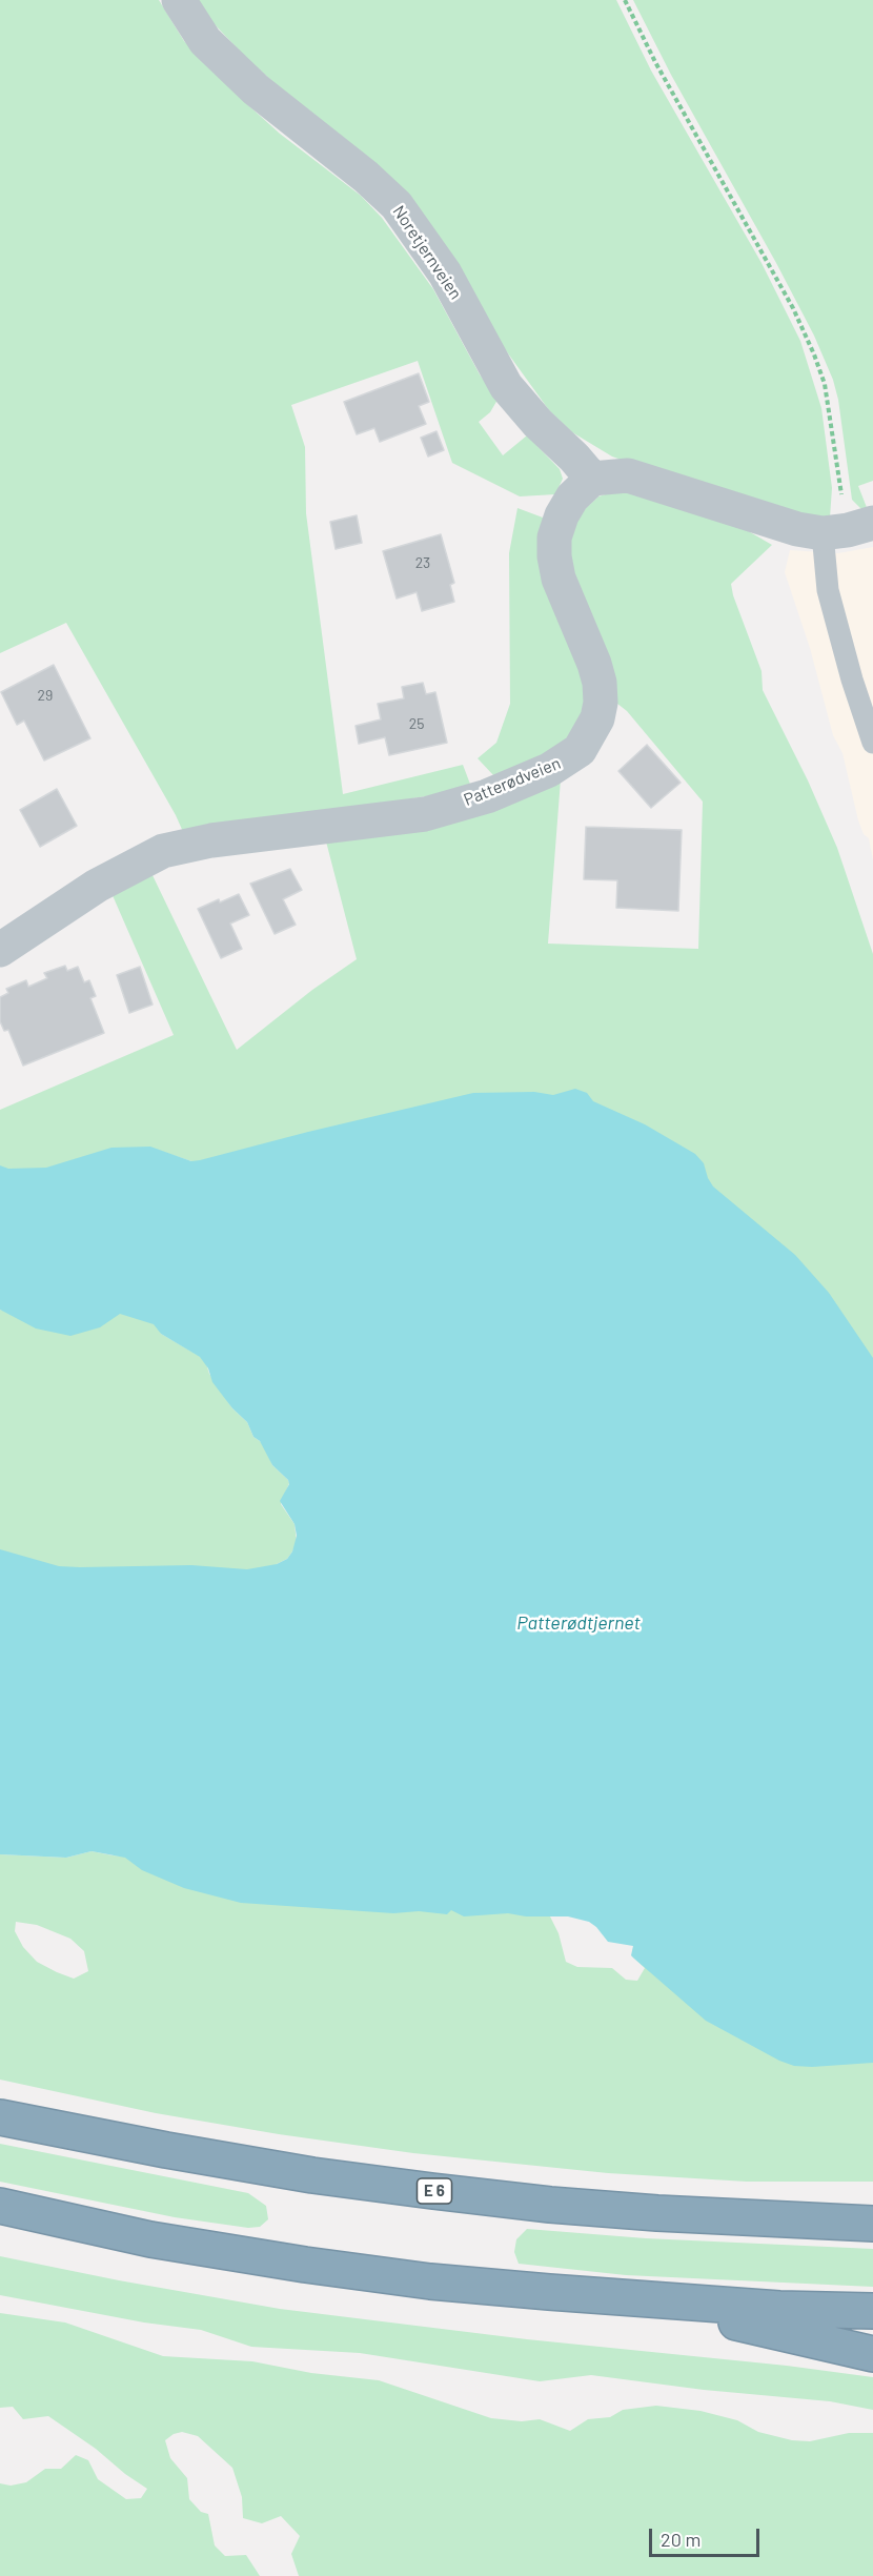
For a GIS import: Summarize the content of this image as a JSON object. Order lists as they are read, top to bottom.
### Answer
{
  "streets": {
    "highway": ["E 6"],
    "street": ["Noretjernveien", "Patterødveien"]
  },
  "crossings": [
    ["Noretjernveien", "Patterødveien"]
  ],
  "water": ["Patterødtjernet"],
  "house_numbers": ["23", "29", "25"],
  "scale_bar": "20 m"
}
